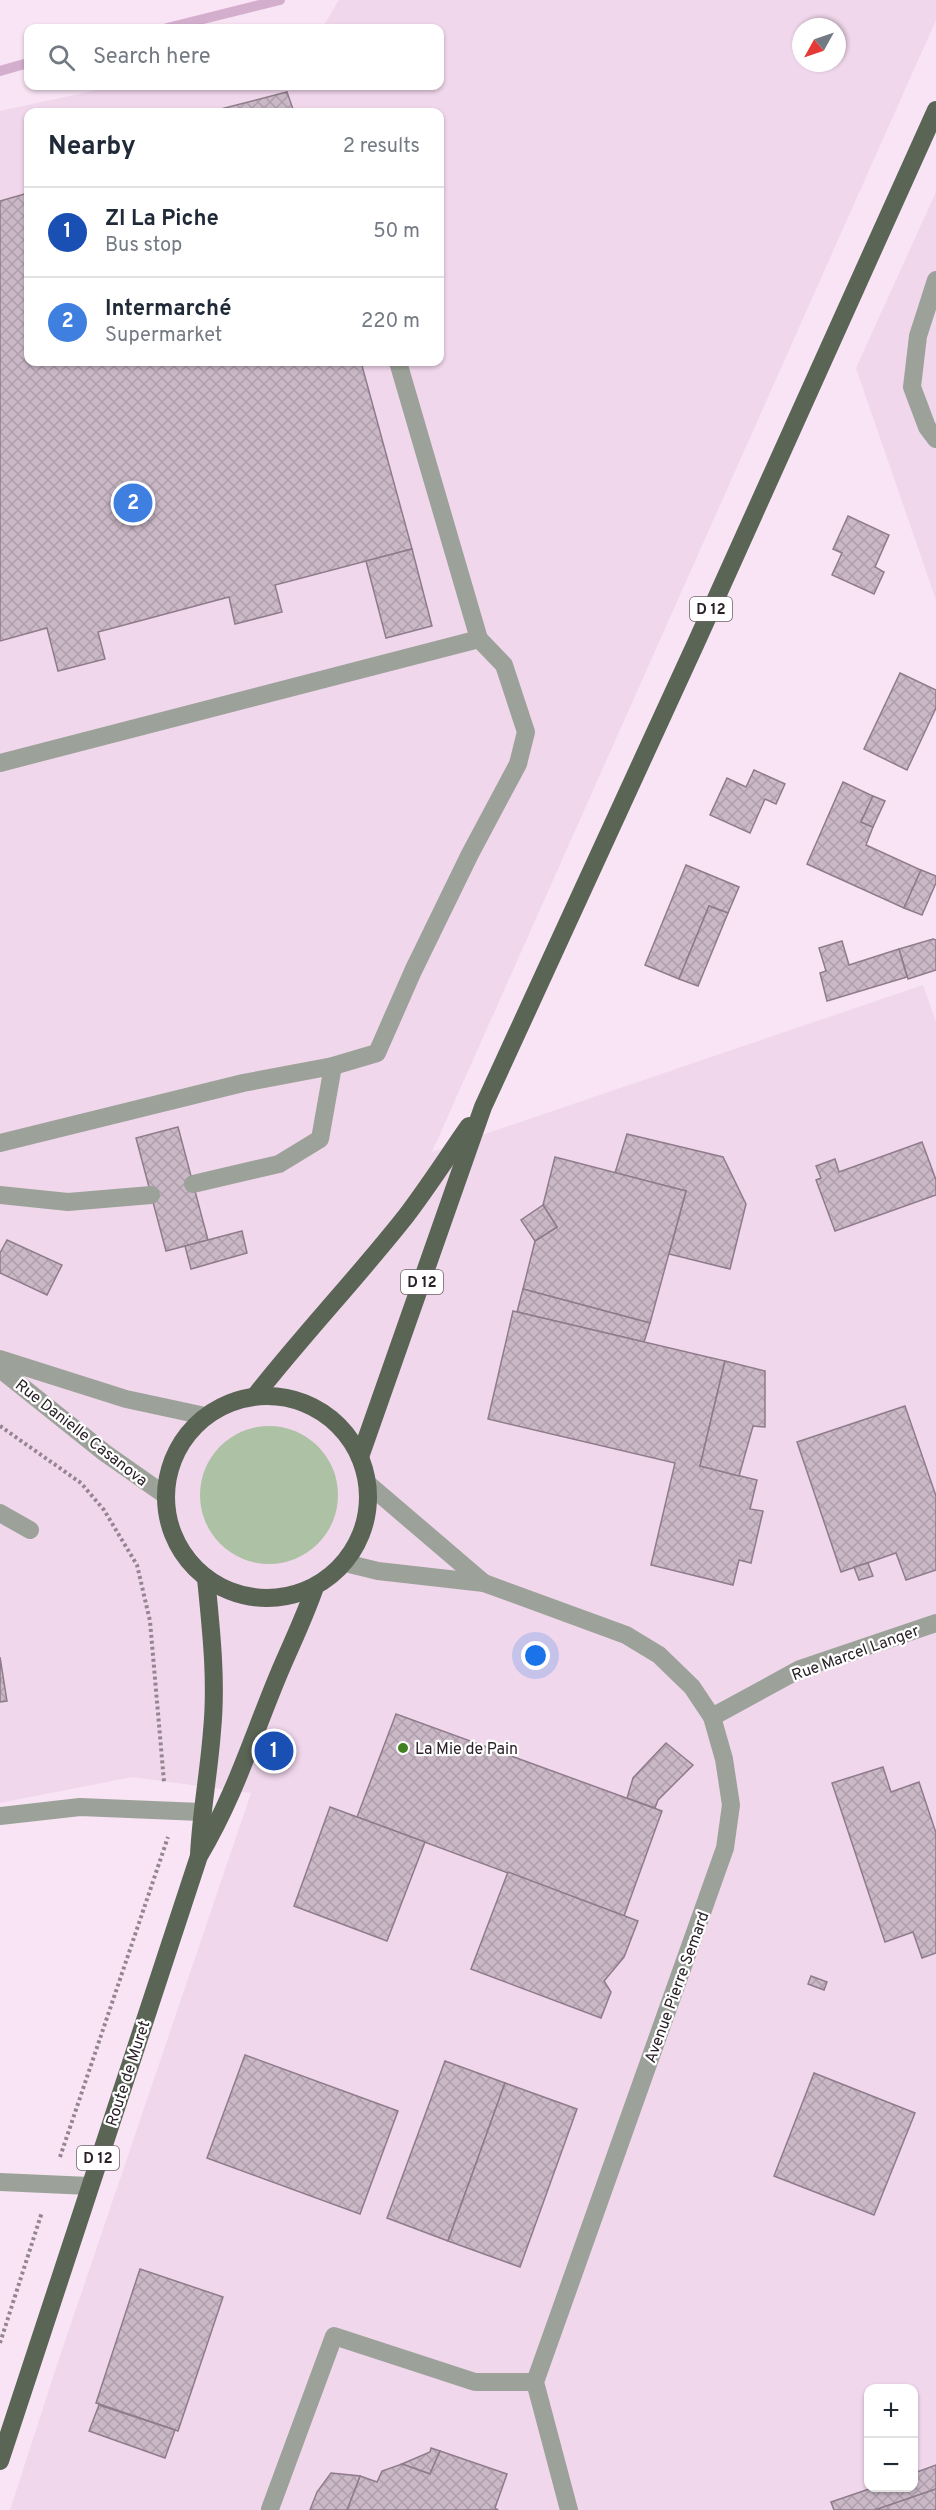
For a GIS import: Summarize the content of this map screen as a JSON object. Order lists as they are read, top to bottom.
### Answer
{
  "streets": {
    "main road": ["D 12", "Route de Muret"],
    "street": ["Rue Danielle Casanova", "Rue Marcel Langer", "Avenue Pierre Semard"]
  },
  "crossings": [
    ["D 12", "Rue Danielle Casanova"],
    ["D 12", "Avenue Pierre Semard"],
    ["D 12", "Route de Muret"],
    ["Rue Danielle Casanova", "Avenue Pierre Semard"],
    ["Rue Danielle Casanova", "Route de Muret"],
    ["Rue Marcel Langer", "Avenue Pierre Semard"],
    ["Avenue Pierre Semard", "Route de Muret"]
  ],
  "places": ["La Mie de Pain"],
  "north": "bottom left",
  "page": {
    "search": "Search here",
    "heading": ["Nearby", "2 results"],
    "list": [
      {
        "mark": "1",
        "name": "ZI La Piche",
        "note": "Bus stop",
        "value": "50 m"
      },
      {
        "mark": "2",
        "name": "Intermarché",
        "note": "Supermarket",
        "value": "220 m"
      }
    ],
    "pins": ["2", "1"],
    "map_buttons": ["+", "−"]
  }
}
